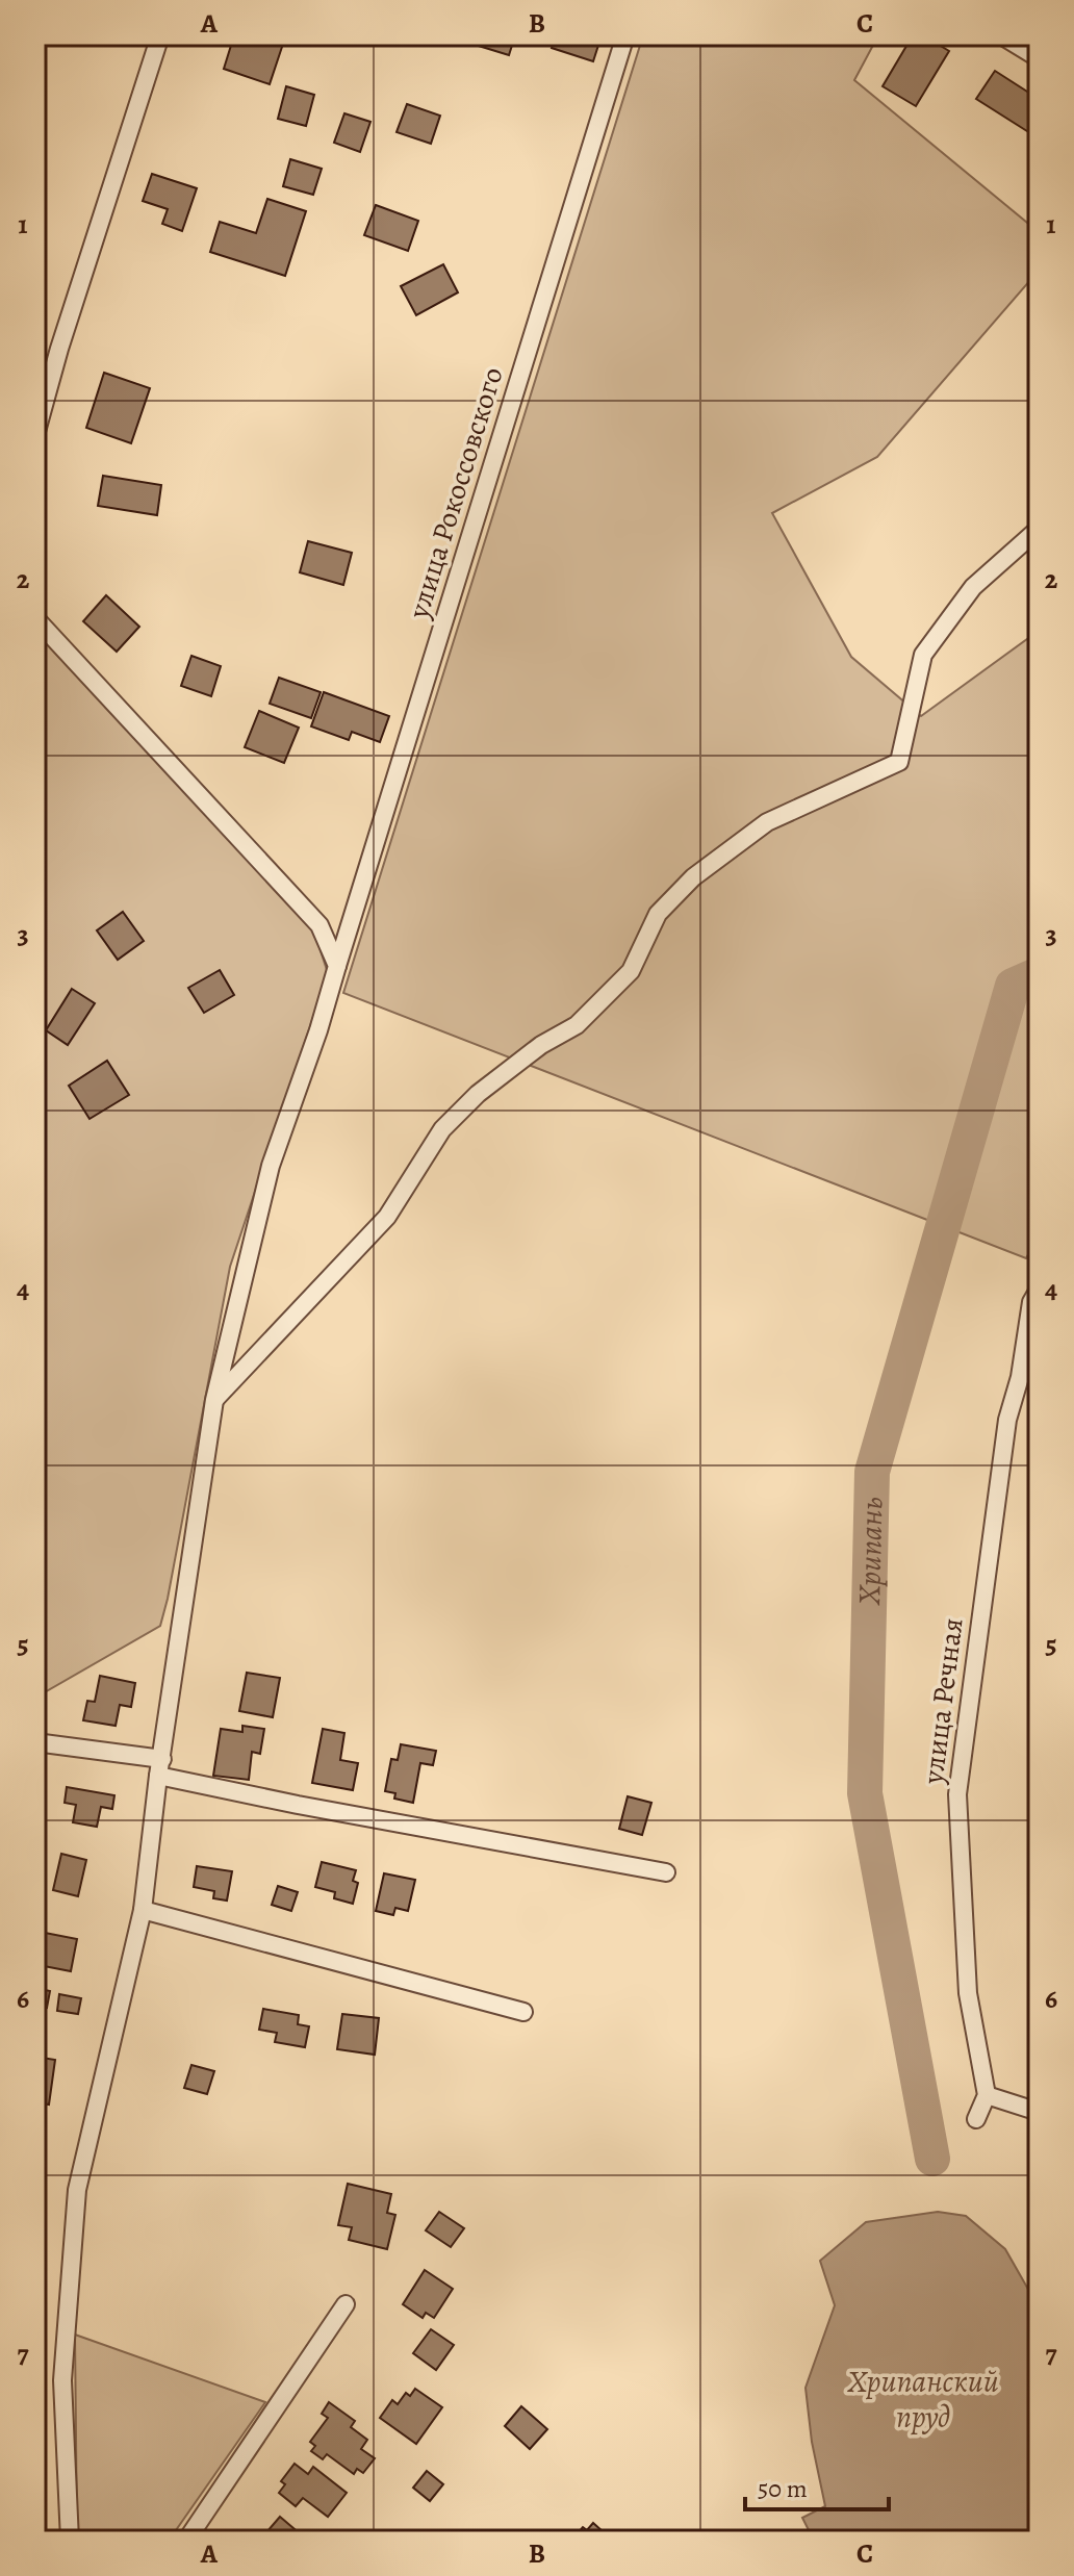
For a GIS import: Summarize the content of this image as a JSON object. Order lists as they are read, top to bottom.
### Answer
{
  "streets": {
    "street": ["улица Рокоссовского", "улица Речная"]
  },
  "water": ["Хрипань", "Хрипанский пруд"],
  "scale_bar": "50 m",
  "grid": {
    "columns": ["A", "B", "C"],
    "rows": [
      "1",
      "2",
      "3",
      "4",
      "5",
      "6",
      "7"
    ]
  }
}
